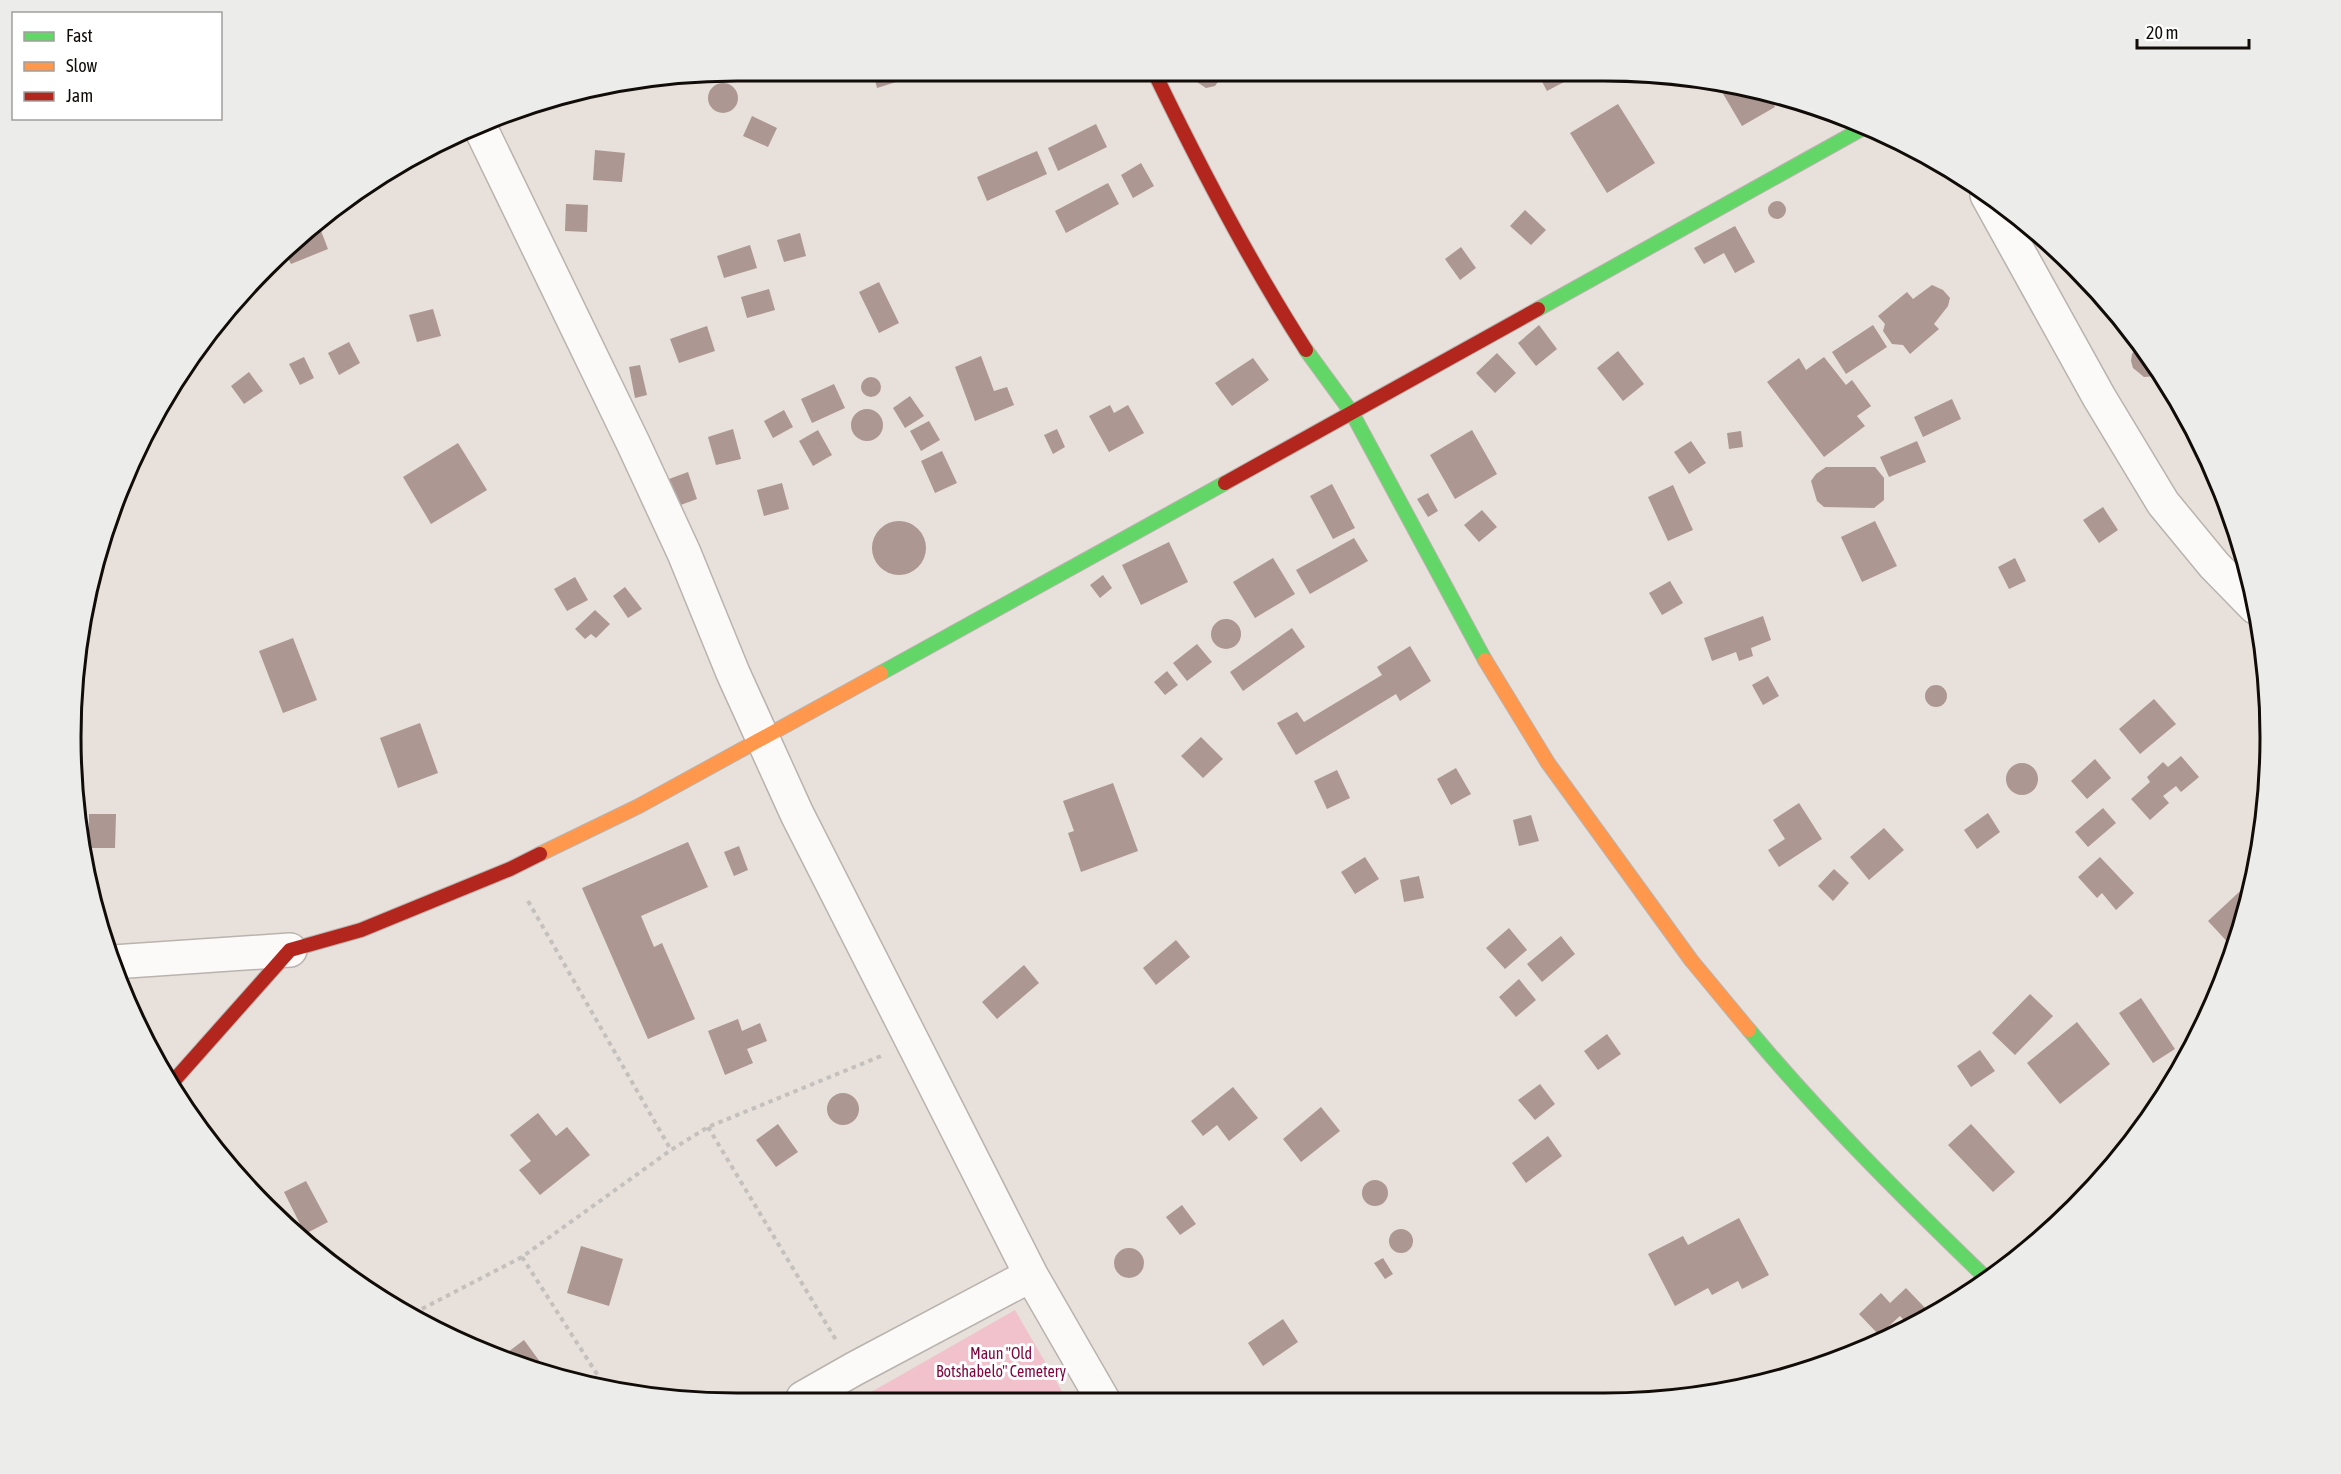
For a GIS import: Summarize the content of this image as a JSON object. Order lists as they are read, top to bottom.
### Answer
{
  "parks": ["Maun \"Old Botshabelo\" Cemetery"],
  "legend": ["Fast", "Slow", "Jam"],
  "scale_bar": "20 m"
}
